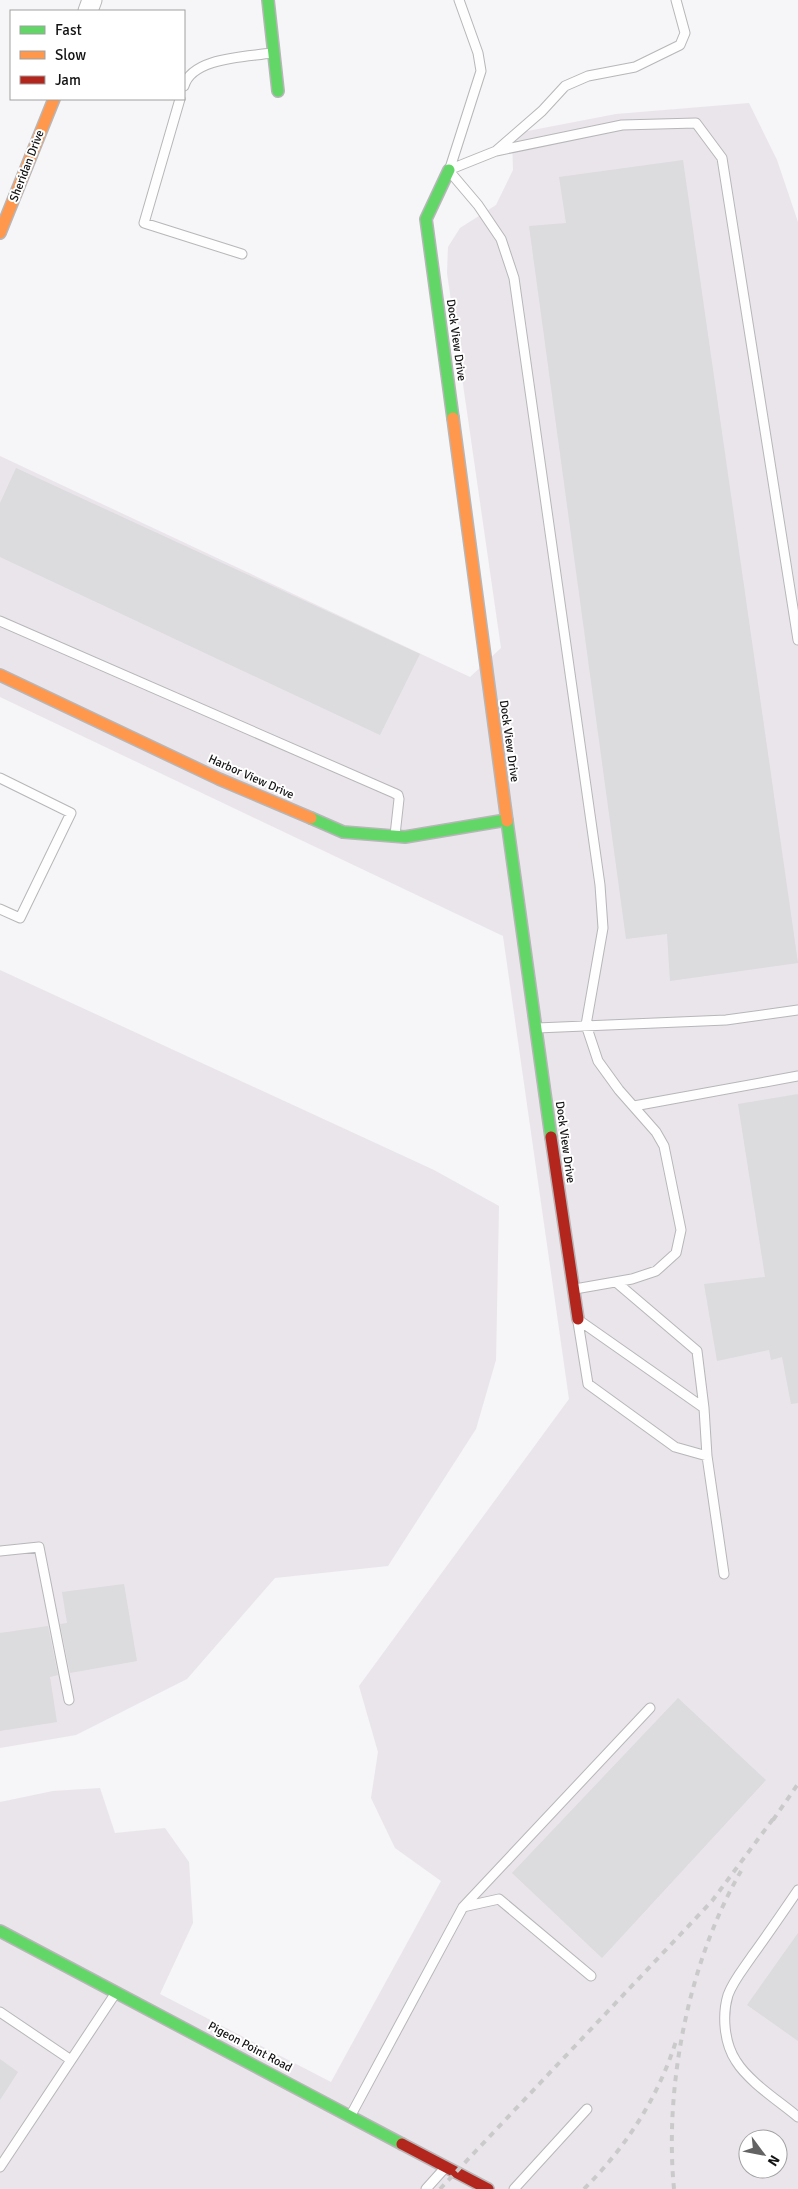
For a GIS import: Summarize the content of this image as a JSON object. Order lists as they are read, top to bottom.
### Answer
{
  "streets": {
    "street": [
      "Sheridan Drive",
      "Dock View Drive",
      "Harbor View Drive",
      "Pigeon Point Road"
    ]
  },
  "crossings": [
    ["Dock View Drive", "Harbor View Drive"]
  ],
  "legend": ["Fast", "Slow", "Jam"],
  "north": "bottom right"
}
